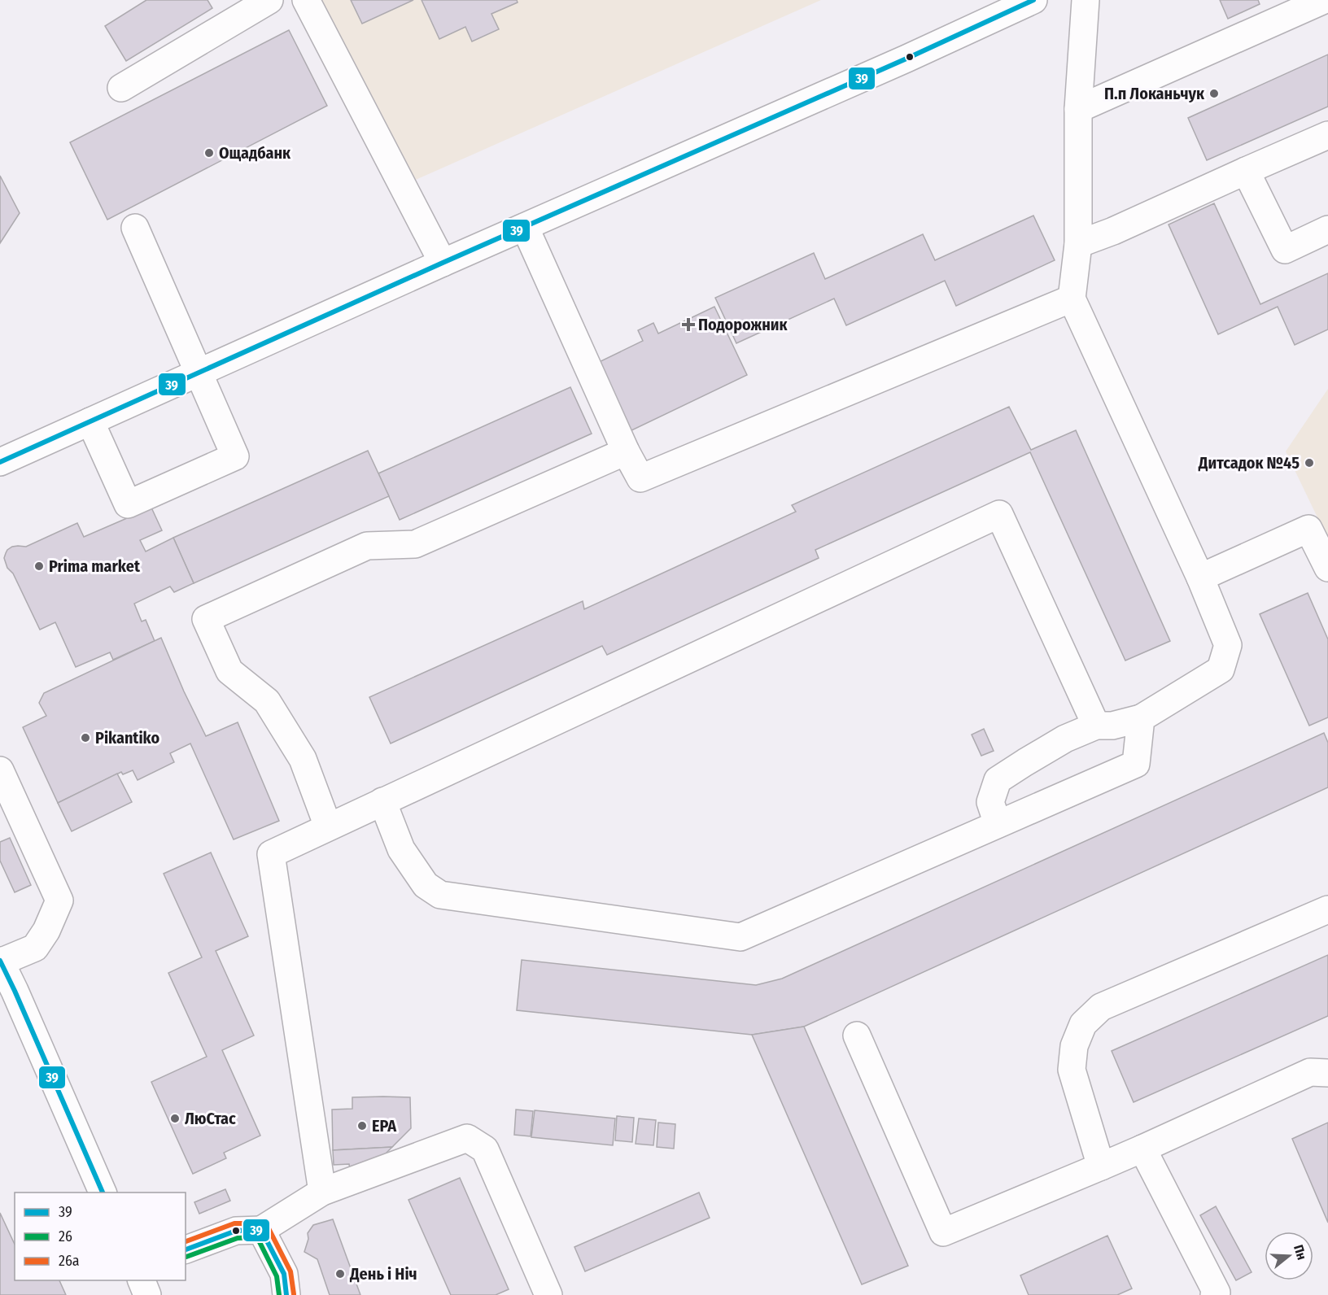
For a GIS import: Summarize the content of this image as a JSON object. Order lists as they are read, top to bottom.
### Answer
{
  "places": {
    "other": [
      "П.п Локаньчук",
      "Ощадбанк",
      "Дитсадок №45",
      "Prima market",
      "Pikantiko",
      "ЛюСтас",
      "ЕРА",
      "День і Ніч"
    ],
    "health": ["Подорожник"]
  },
  "lines": ["transit line 39", "transit line 26а", "transit line 26"],
  "legend": ["39", "26", "26а"],
  "north": "right"
}
